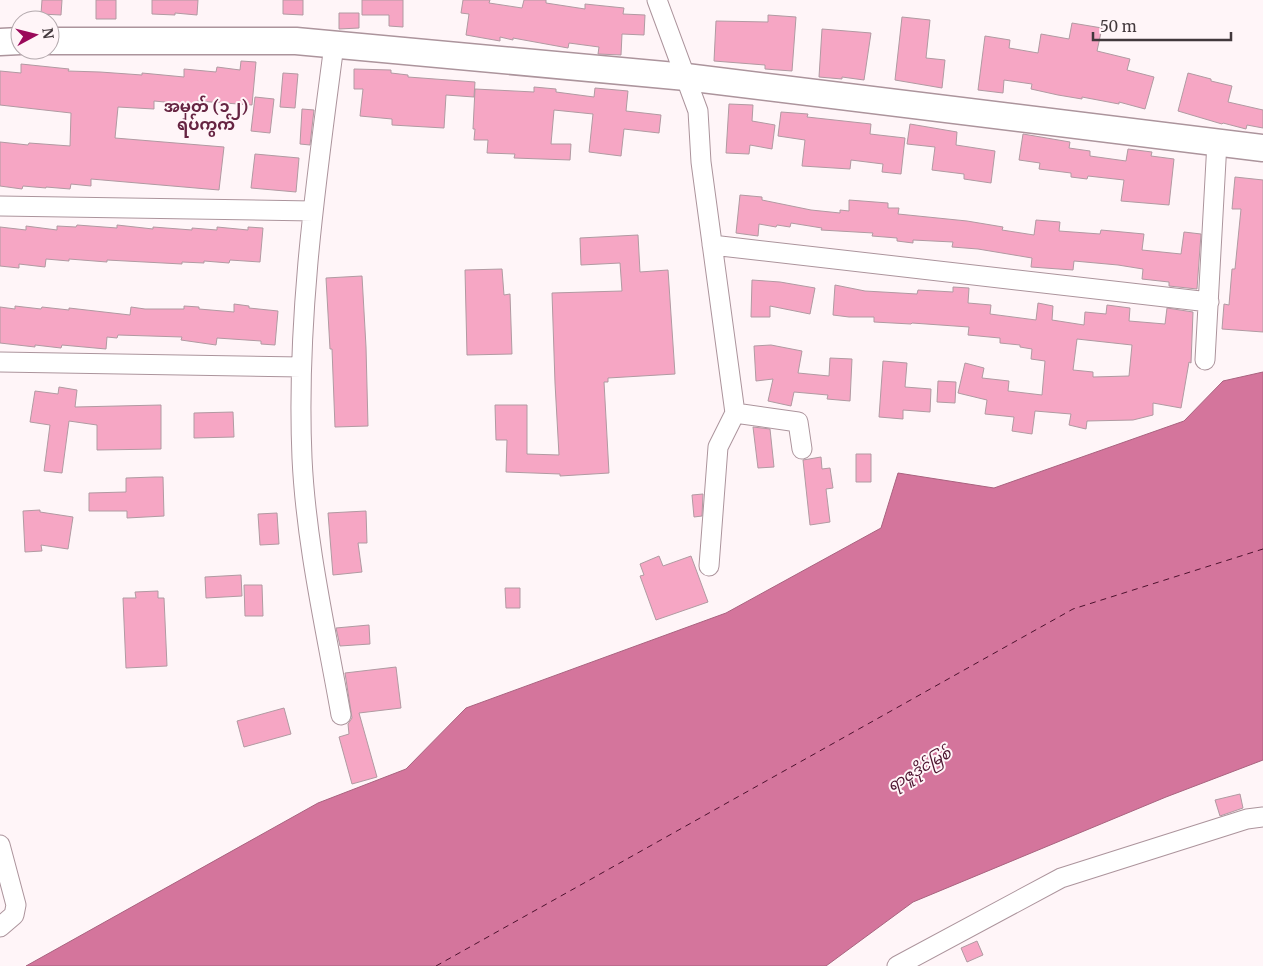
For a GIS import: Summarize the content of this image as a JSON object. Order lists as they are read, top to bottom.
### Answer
{
  "districts": ["အမှတ် (၁၂) ရပ်ကွက်"],
  "water": ["ရာဇူဒိုင်မြစ်"],
  "scale_bar": "50 m",
  "north": "right"
}
